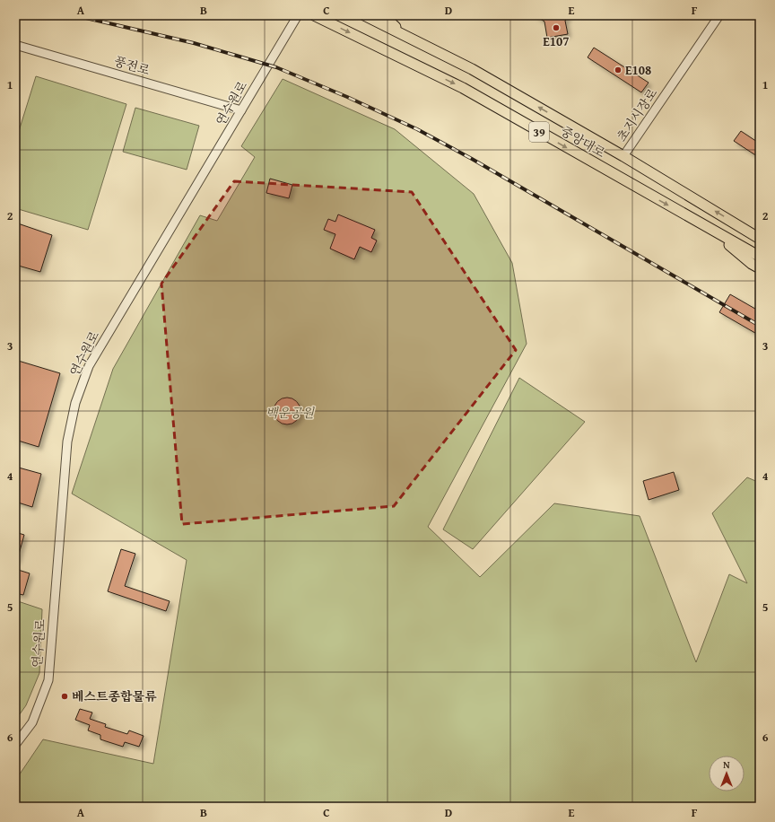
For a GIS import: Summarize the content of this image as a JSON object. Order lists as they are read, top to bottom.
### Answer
{
  "streets": {
    "main road": ["39", "중앙대로"],
    "street": ["풍전로", "연수원로", "초지시장로"]
  },
  "crossings": [
    ["풍전로", "연수원로"],
    ["초지시장로", "중앙대로"]
  ],
  "parks": ["백운공원"],
  "places": ["E107", "E108", "베스트종합물류"],
  "north": "top",
  "grid": {
    "columns": [
      "A",
      "B",
      "C",
      "D",
      "E",
      "F"
    ],
    "rows": [
      "1",
      "2",
      "3",
      "4",
      "5",
      "6"
    ]
  }
}
